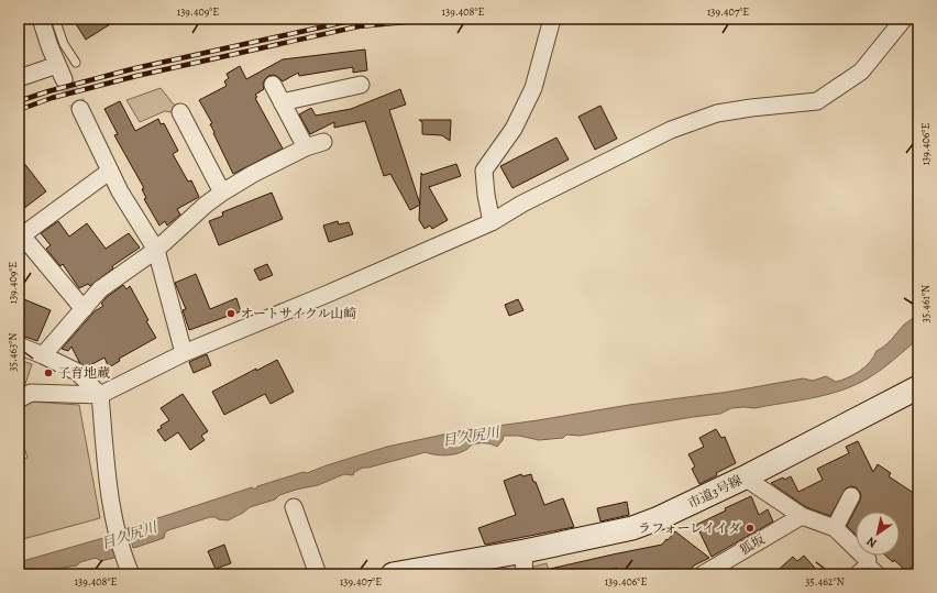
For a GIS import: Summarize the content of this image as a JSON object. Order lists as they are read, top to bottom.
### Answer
{
  "streets": {
    "street": ["市道3号線", "狐坂"]
  },
  "water": ["目久尻川"],
  "places": ["オートサイクル山崎", "子育地蔵", "ラフォーレイイダ"],
  "north": "bottom left",
  "coordinates": [
    "139.409°E",
    "139.408°E",
    "139.407°E",
    "139.406°E",
    "35.461°N",
    "35.463°N",
    "35.462°N"
  ]
}
